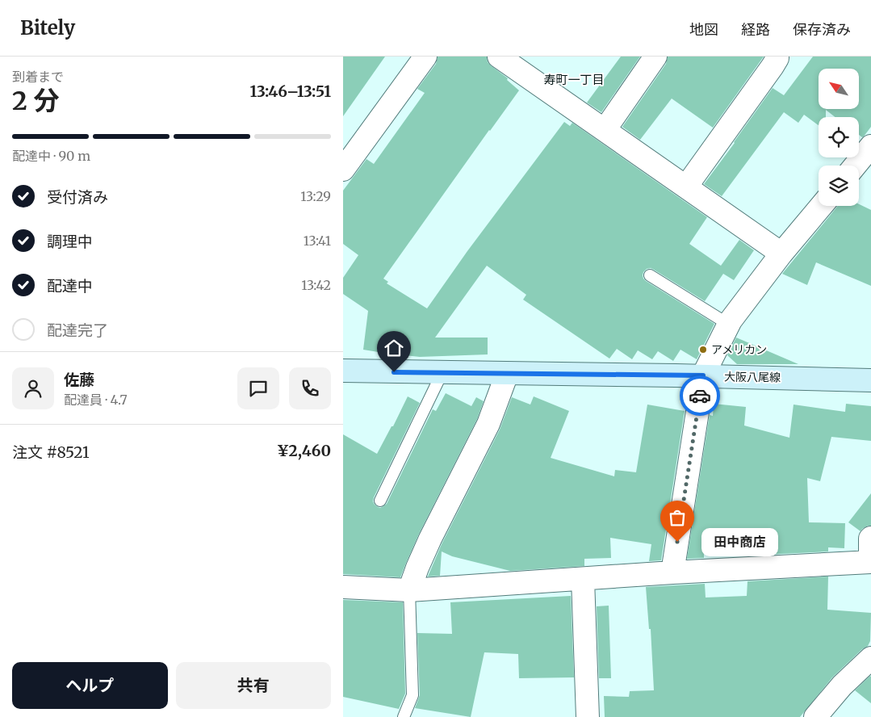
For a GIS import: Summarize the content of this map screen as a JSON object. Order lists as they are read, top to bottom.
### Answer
{
  "streets": {
    "main road": ["大阪八尾線"]
  },
  "districts": ["寿町一丁目"],
  "places": ["アメリカン", "田中商店"],
  "north": "top left",
  "page": {
    "header": "Bitely",
    "nav": ["地図", "経路", "保存済み"],
    "heading": ["2 分", "到着まで", "13:46–13:51"],
    "panel": [
      "佐藤",
      "配達員 · 4.7",
      "注文 #8521",
      "¥2,460"
    ],
    "bar": "配達中 · 90 m",
    "list": [
      ["受付済み", "13:29"],
      ["調理中", "13:41"],
      ["配達中", "13:42"],
      "配達完了"
    ],
    "bubble": "田中商店",
    "buttons": ["ヘルプ", "共有"]
  }
}
